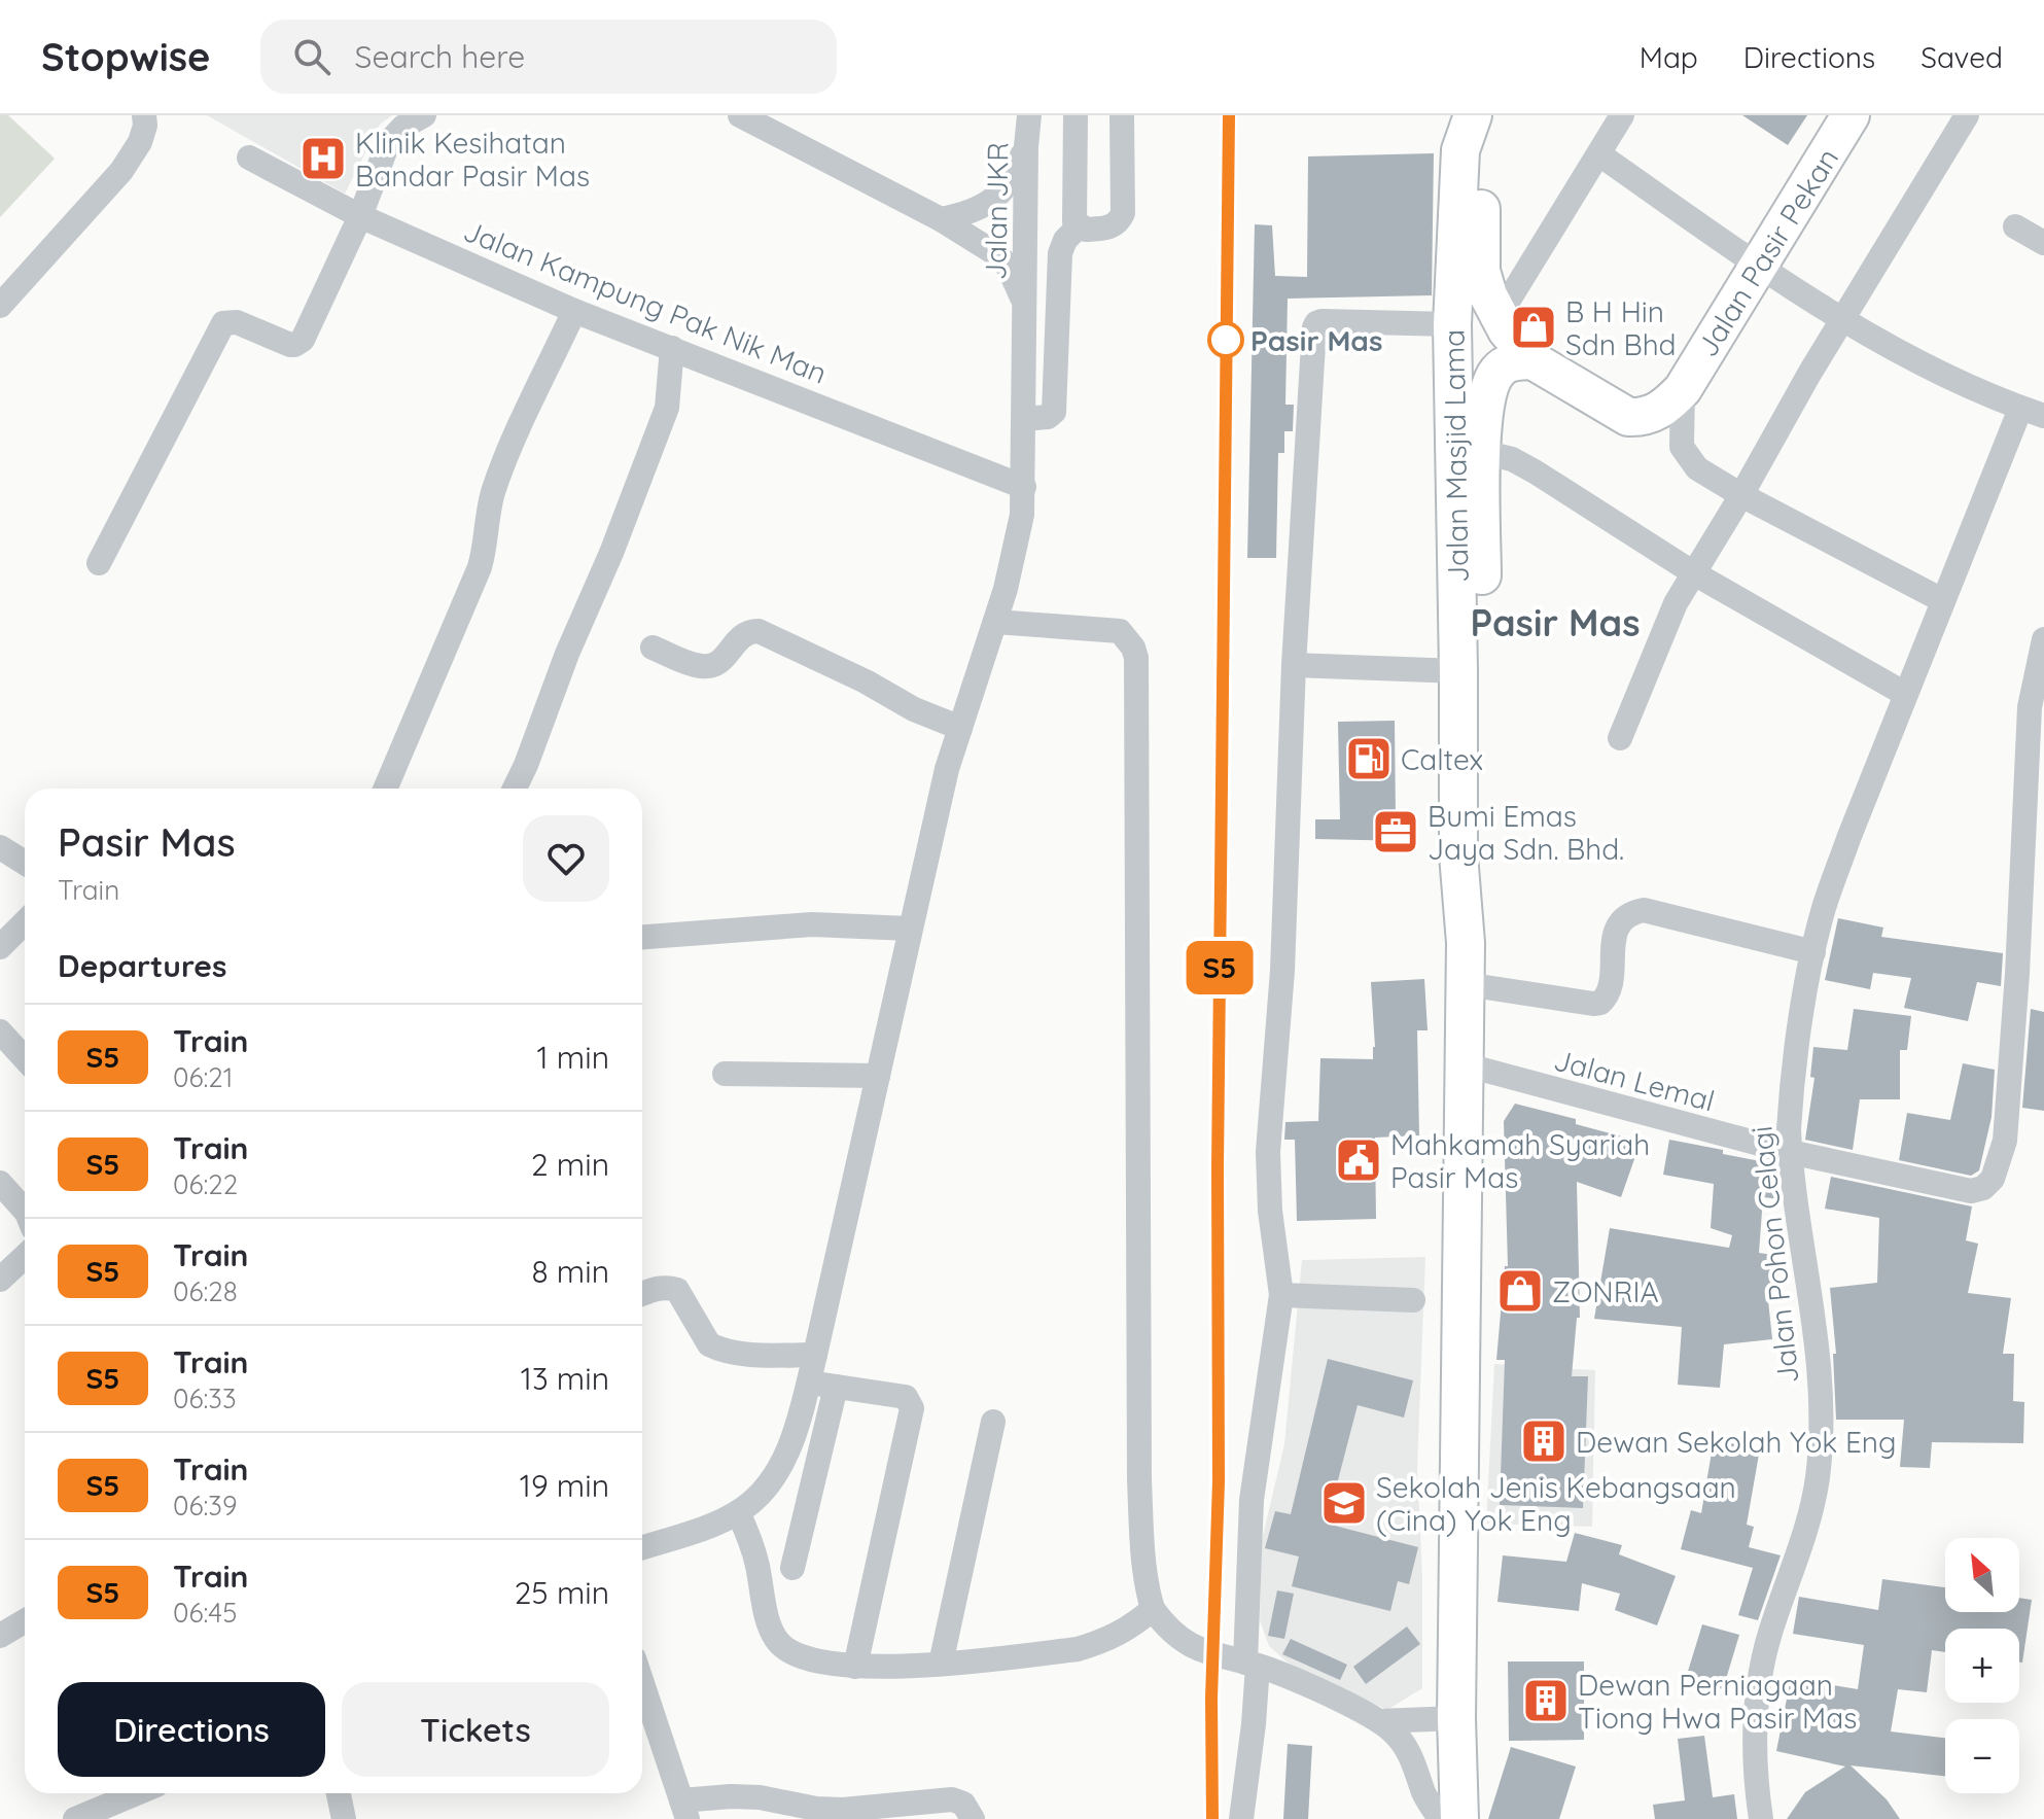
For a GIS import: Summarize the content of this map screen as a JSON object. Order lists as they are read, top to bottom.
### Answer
{
  "streets": {
    "highway": ["Jalan Pasir Pekan", "Jalan Masjid Lama"],
    "street": [
      "Jalan JKR",
      "Jalan Kampung Pak Nik Man",
      "Jalan Lemal",
      "Jalan Pohon Celagi"
    ]
  },
  "crossings": [
    ["Jalan JKR", "Jalan Kampung Pak Nik Man"],
    ["Jalan Pasir Pekan", "Jalan Masjid Lama"],
    ["Jalan Masjid Lama", "Jalan Lemal"],
    ["Jalan Lemal", "Jalan Pohon Celagi"]
  ],
  "districts": ["Pasir Mas"],
  "places": {
    "hospital": ["Klinik Kesihatan Bandar Pasir Mas"],
    "shop": ["B H Hin Sdn Bhd", "ZONRIA"],
    "other": ["Pasir Mas"],
    "fuel station": ["Caltex"],
    "office": ["Bumi Emas Jaya Sdn. Bhd."],
    "public building": ["Mahkamah Syariah Pasir Mas"],
    "building": ["Dewan Sekolah Yok Eng", "Dewan Perniagaan Tiong Hwa Pasir Mas"],
    "school or university": ["Sekolah Jenis Kebangsaan (Cina) Yok Eng"]
  },
  "north": "top left",
  "page": {
    "header": "Stopwise",
    "search": "Search here",
    "nav": ["Map", "Directions", "Saved"],
    "on_map": "S5",
    "heading": [
      ["Pasir Mas", "Train"],
      "Departures"
    ],
    "list": [
      {
        "mark": "S5",
        "name": "Train",
        "note": "06:21",
        "value": "1 min"
      },
      {
        "mark": "S5",
        "name": "Train",
        "note": "06:22",
        "value": "2 min"
      },
      {
        "mark": "S5",
        "name": "Train",
        "note": "06:28",
        "value": "8 min"
      },
      {
        "mark": "S5",
        "name": "Train",
        "note": "06:33",
        "value": "13 min"
      },
      {
        "mark": "S5",
        "name": "Train",
        "note": "06:39",
        "value": "19 min"
      },
      {
        "mark": "S5",
        "name": "Train",
        "note": "06:45",
        "value": "25 min"
      }
    ],
    "map_buttons": ["+", "−"],
    "buttons": ["Directions", "Tickets"]
  }
}
